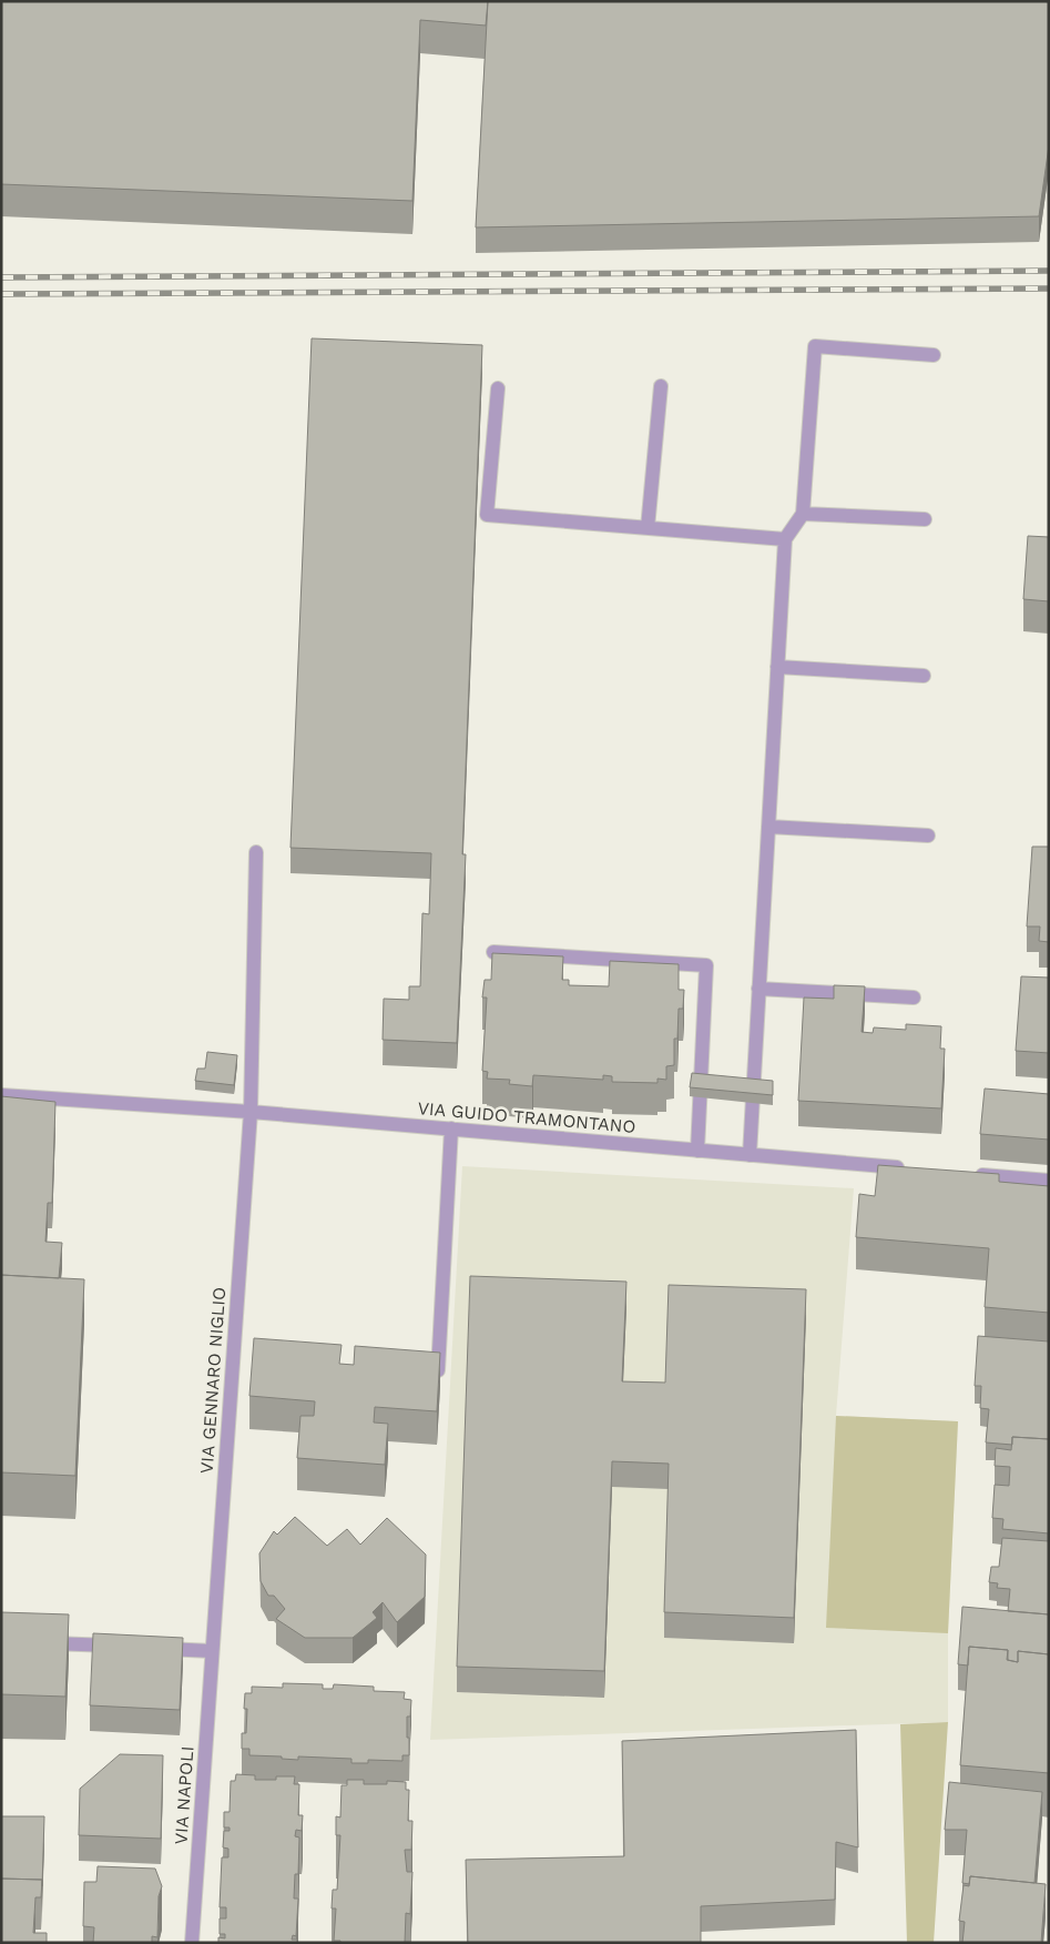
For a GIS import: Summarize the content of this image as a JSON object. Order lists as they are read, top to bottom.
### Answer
{
  "streets": {
    "street": ["VIA GUIDO TRAMONTANO", "VIA GENNARO NIGLIO", "VIA NAPOLI"]
  },
  "crossings": [
    ["VIA GUIDO TRAMONTANO", "VIA GENNARO NIGLIO"],
    ["VIA GENNARO NIGLIO", "VIA NAPOLI"]
  ]
}
